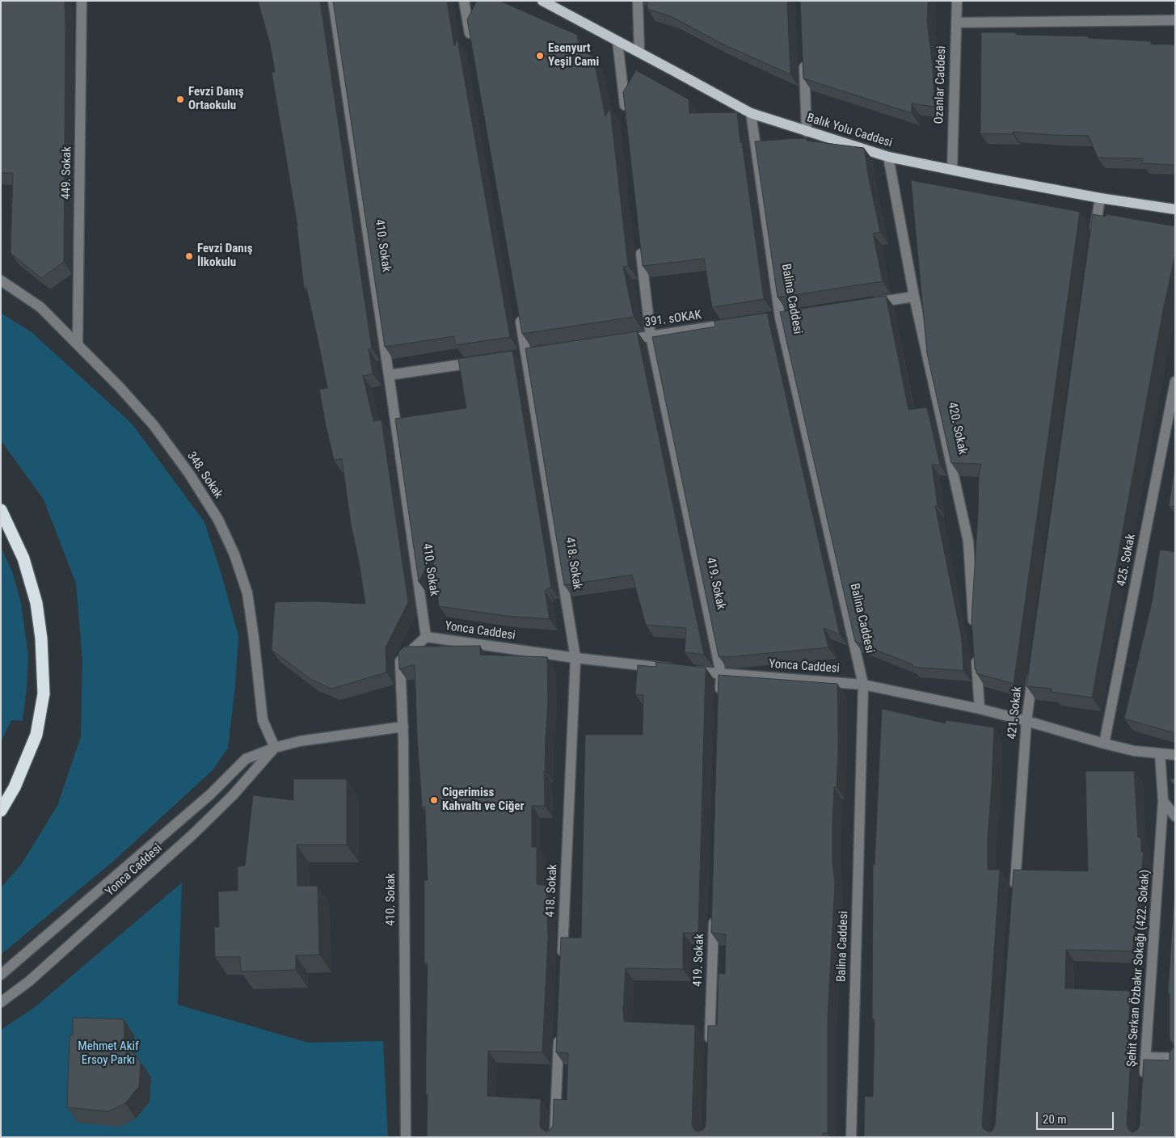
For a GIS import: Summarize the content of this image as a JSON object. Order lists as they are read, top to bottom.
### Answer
{
  "streets": {
    "main road": ["Balık Yolu Caddesi"],
    "street": [
      "Ozanlar Caddesi",
      "449. Sokak",
      "410. Sokak",
      "Balina Caddesi",
      "391. sOKAK",
      "420. Sokak",
      "348. Sokak",
      "425. Sokak",
      "418. Sokak",
      "419. Sokak",
      "Yonca Caddesi",
      "421. Sokak",
      "Şehit Serkan Özbakır Sokağı (422. Sokak)"
    ]
  },
  "crossings": [
    ["Ozanlar Caddesi", "Balık Yolu Caddesi"],
    ["Balık Yolu Caddesi", "Balina Caddesi"],
    ["Balık Yolu Caddesi", "420. Sokak"],
    ["449. Sokak", "348. Sokak"],
    ["410. Sokak", "Yonca Caddesi"],
    ["Balina Caddesi", "Yonca Caddesi"],
    ["391. sOKAK", "419. Sokak"],
    ["348. Sokak", "Yonca Caddesi"],
    ["425. Sokak", "Yonca Caddesi"],
    ["418. Sokak", "Yonca Caddesi"],
    ["419. Sokak", "Yonca Caddesi"],
    ["Yonca Caddesi", "421. Sokak"],
    ["Yonca Caddesi", "Şehit Serkan Özbakır Sokağı (422. Sokak)"]
  ],
  "parks": ["Mehmet Akif Ersoy Parkı"],
  "places": [
    "Esenyurt Yeşil Cami",
    "Fevzi Danış Ortaokulu",
    "Fevzi Danış İlkokulu",
    "Cigerimiss Kahvaltı ve Ciğer"
  ],
  "scale_bar": "20 m"
}
